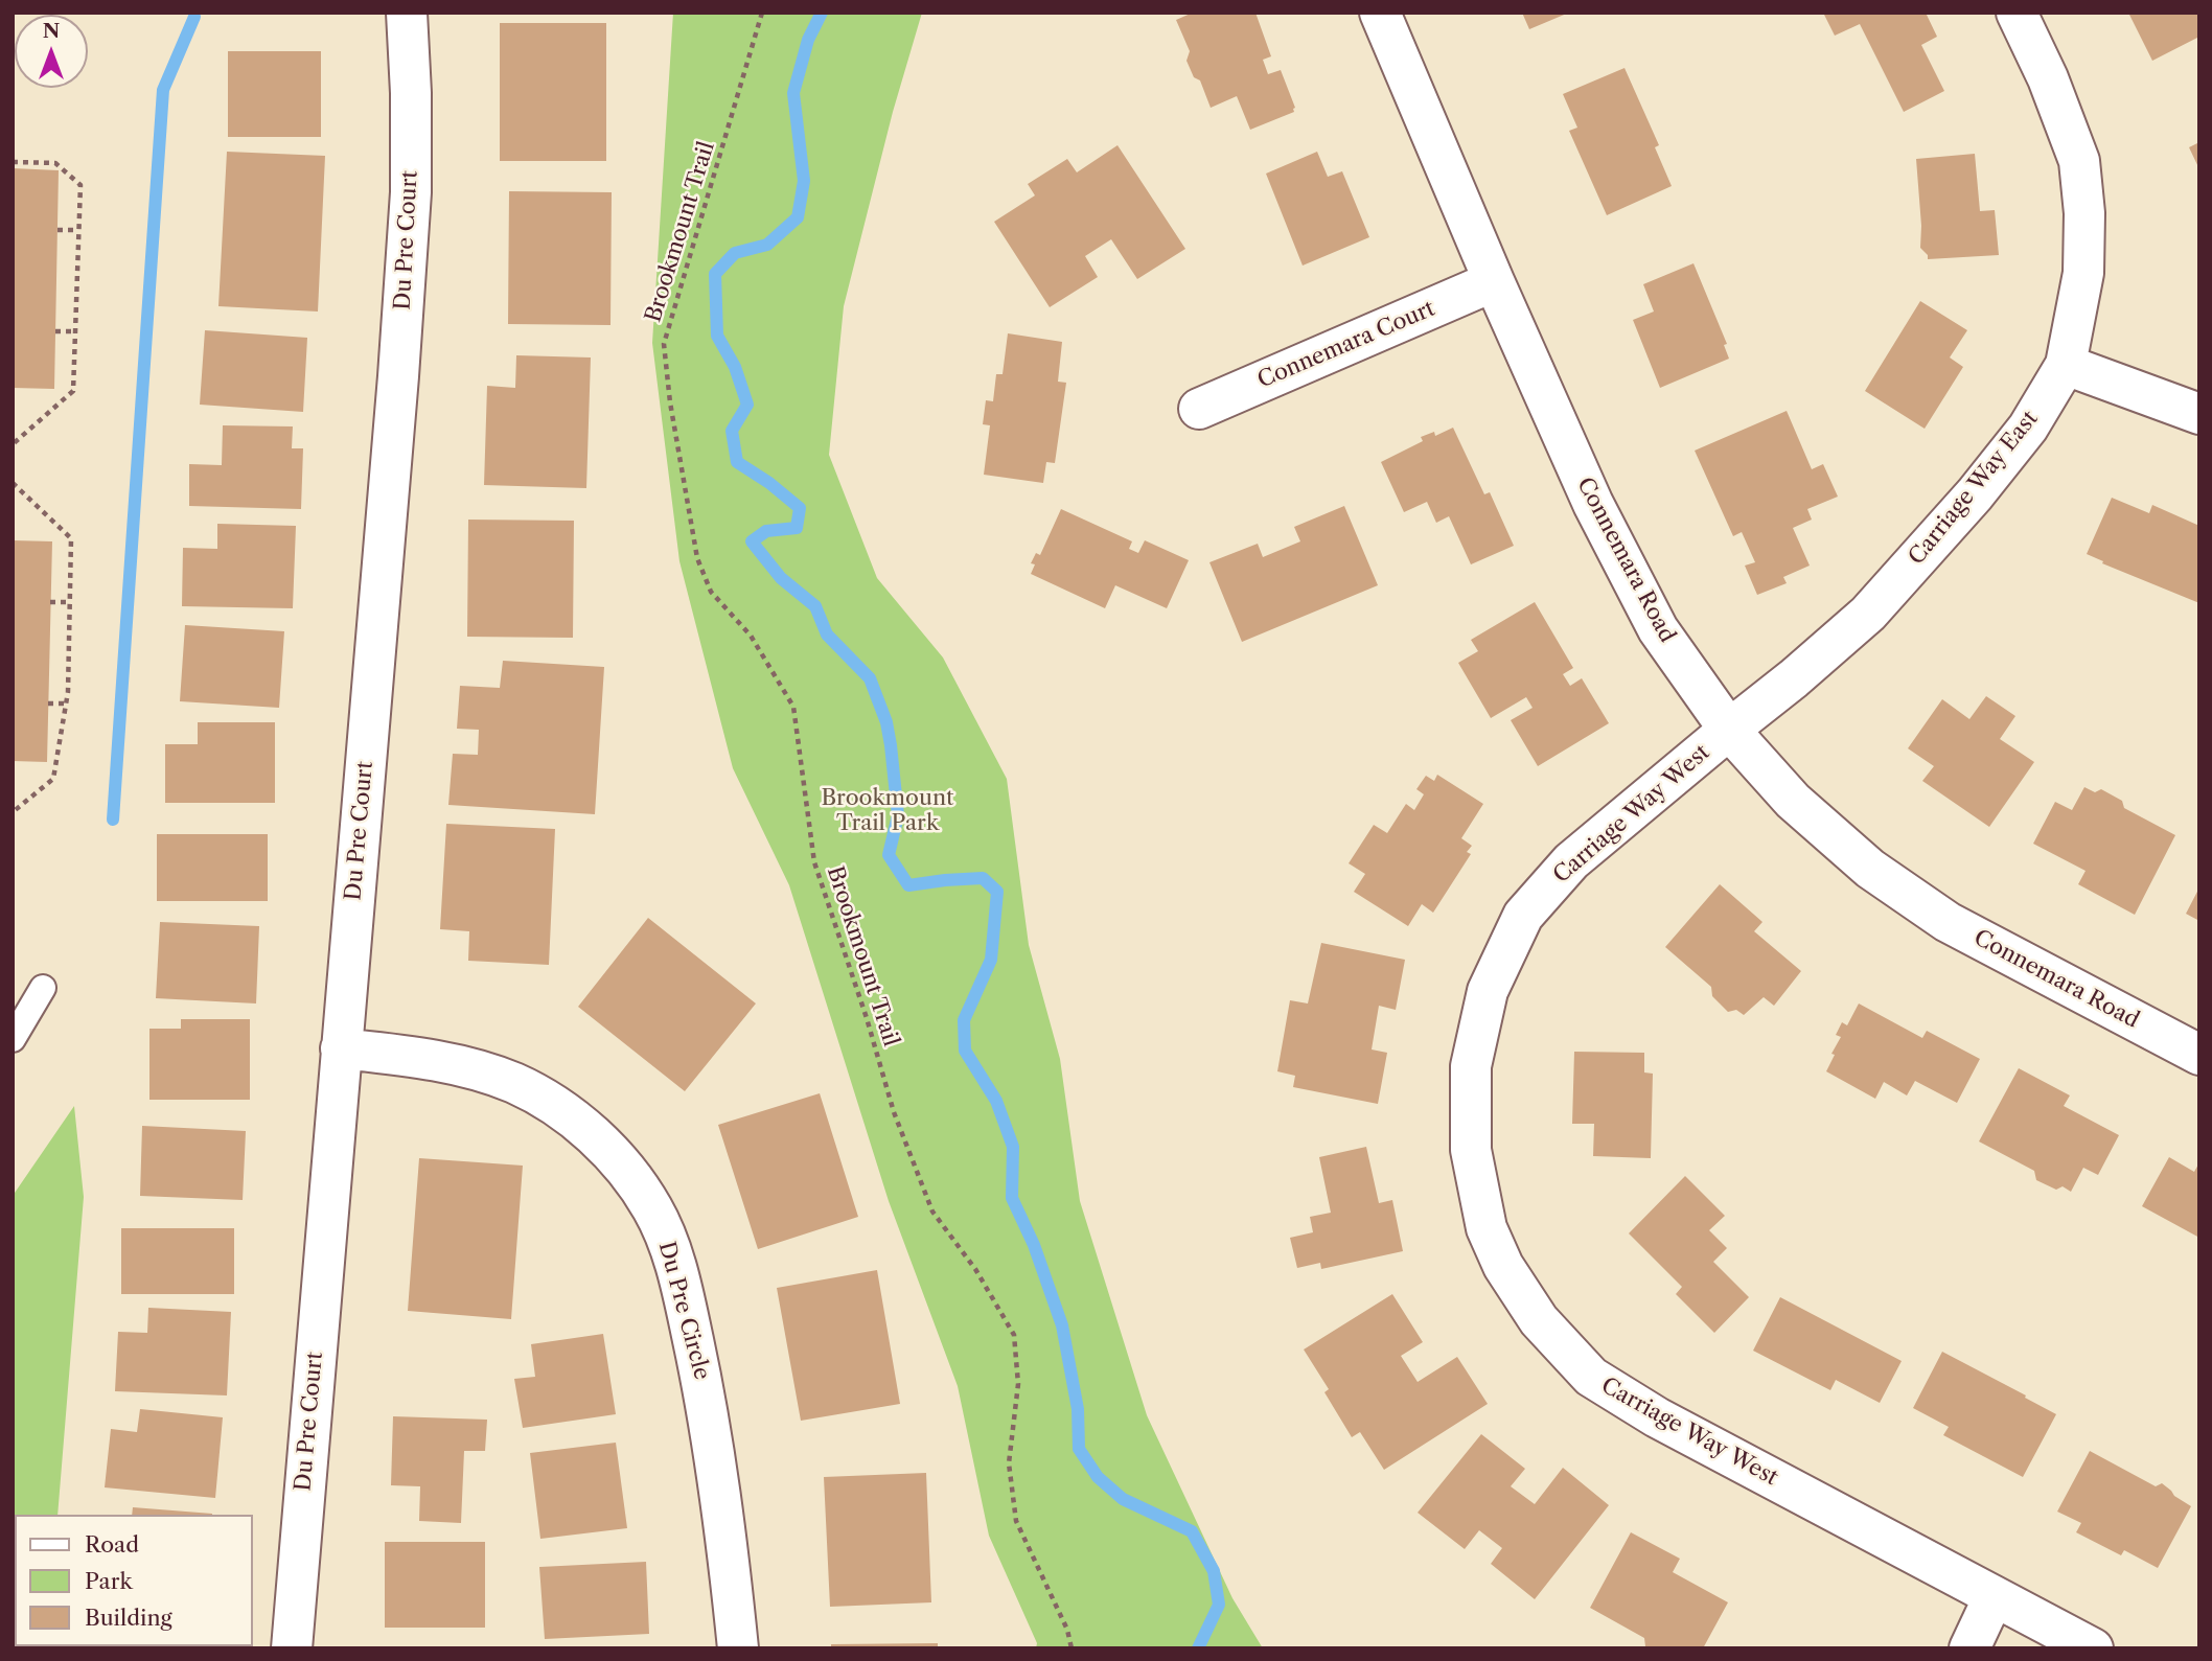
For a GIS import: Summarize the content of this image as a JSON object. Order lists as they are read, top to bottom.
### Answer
{
  "streets": {
    "street": [
      "Du Pre Court",
      "Connemara Court",
      "Carriage Way East",
      "Connemara Road",
      "Carriage Way West",
      "Du Pre Circle"
    ],
    "path": ["Brookmount Trail"]
  },
  "crossings": [
    ["Du Pre Court", "Du Pre Circle"],
    ["Connemara Court", "Connemara Road"],
    ["Carriage Way East", "Connemara Road"],
    ["Carriage Way East", "Carriage Way West"],
    ["Connemara Road", "Carriage Way West"]
  ],
  "parks": ["Brookmount Trail Park"],
  "legend": ["Road", "Park", "Building"],
  "north": "top"
}
